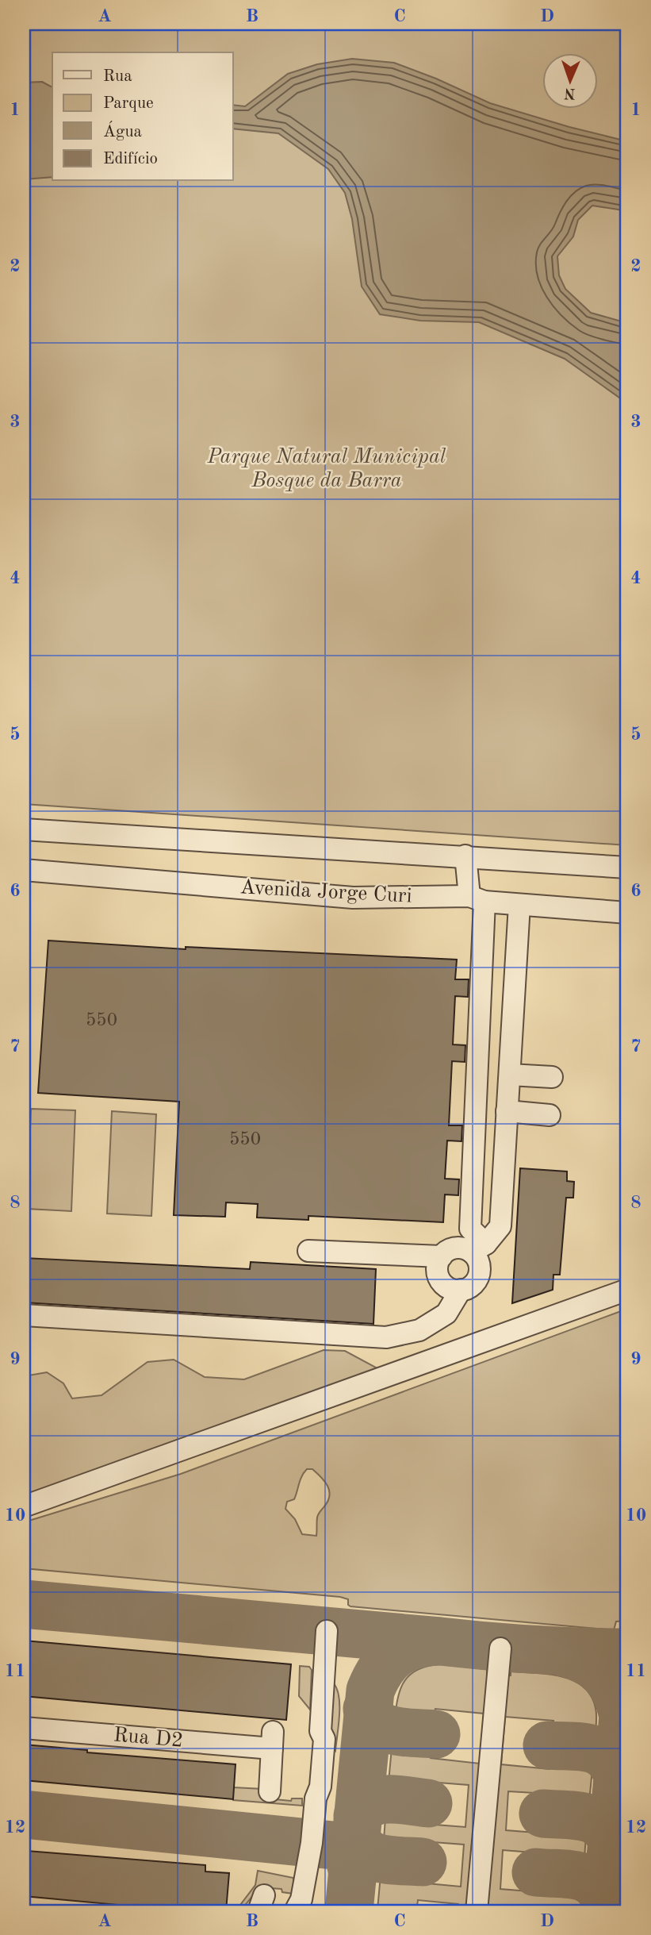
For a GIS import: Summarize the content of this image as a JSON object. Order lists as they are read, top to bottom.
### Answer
{
  "streets": {
    "street": ["Avenida Jorge Curi", "Rua D2"]
  },
  "parks": ["Parque Natural Municipal Bosque da Barra"],
  "house_numbers": ["550", "550"],
  "legend": [
    "Rua",
    "Parque",
    "Água",
    "Edifício"
  ],
  "north": "bottom",
  "grid": {
    "columns": [
      "A",
      "B",
      "C",
      "D"
    ],
    "rows": [
      "1",
      "2",
      "3",
      "4",
      "5",
      "6",
      "7",
      "8",
      "9",
      "10",
      "11",
      "12"
    ]
  }
}
